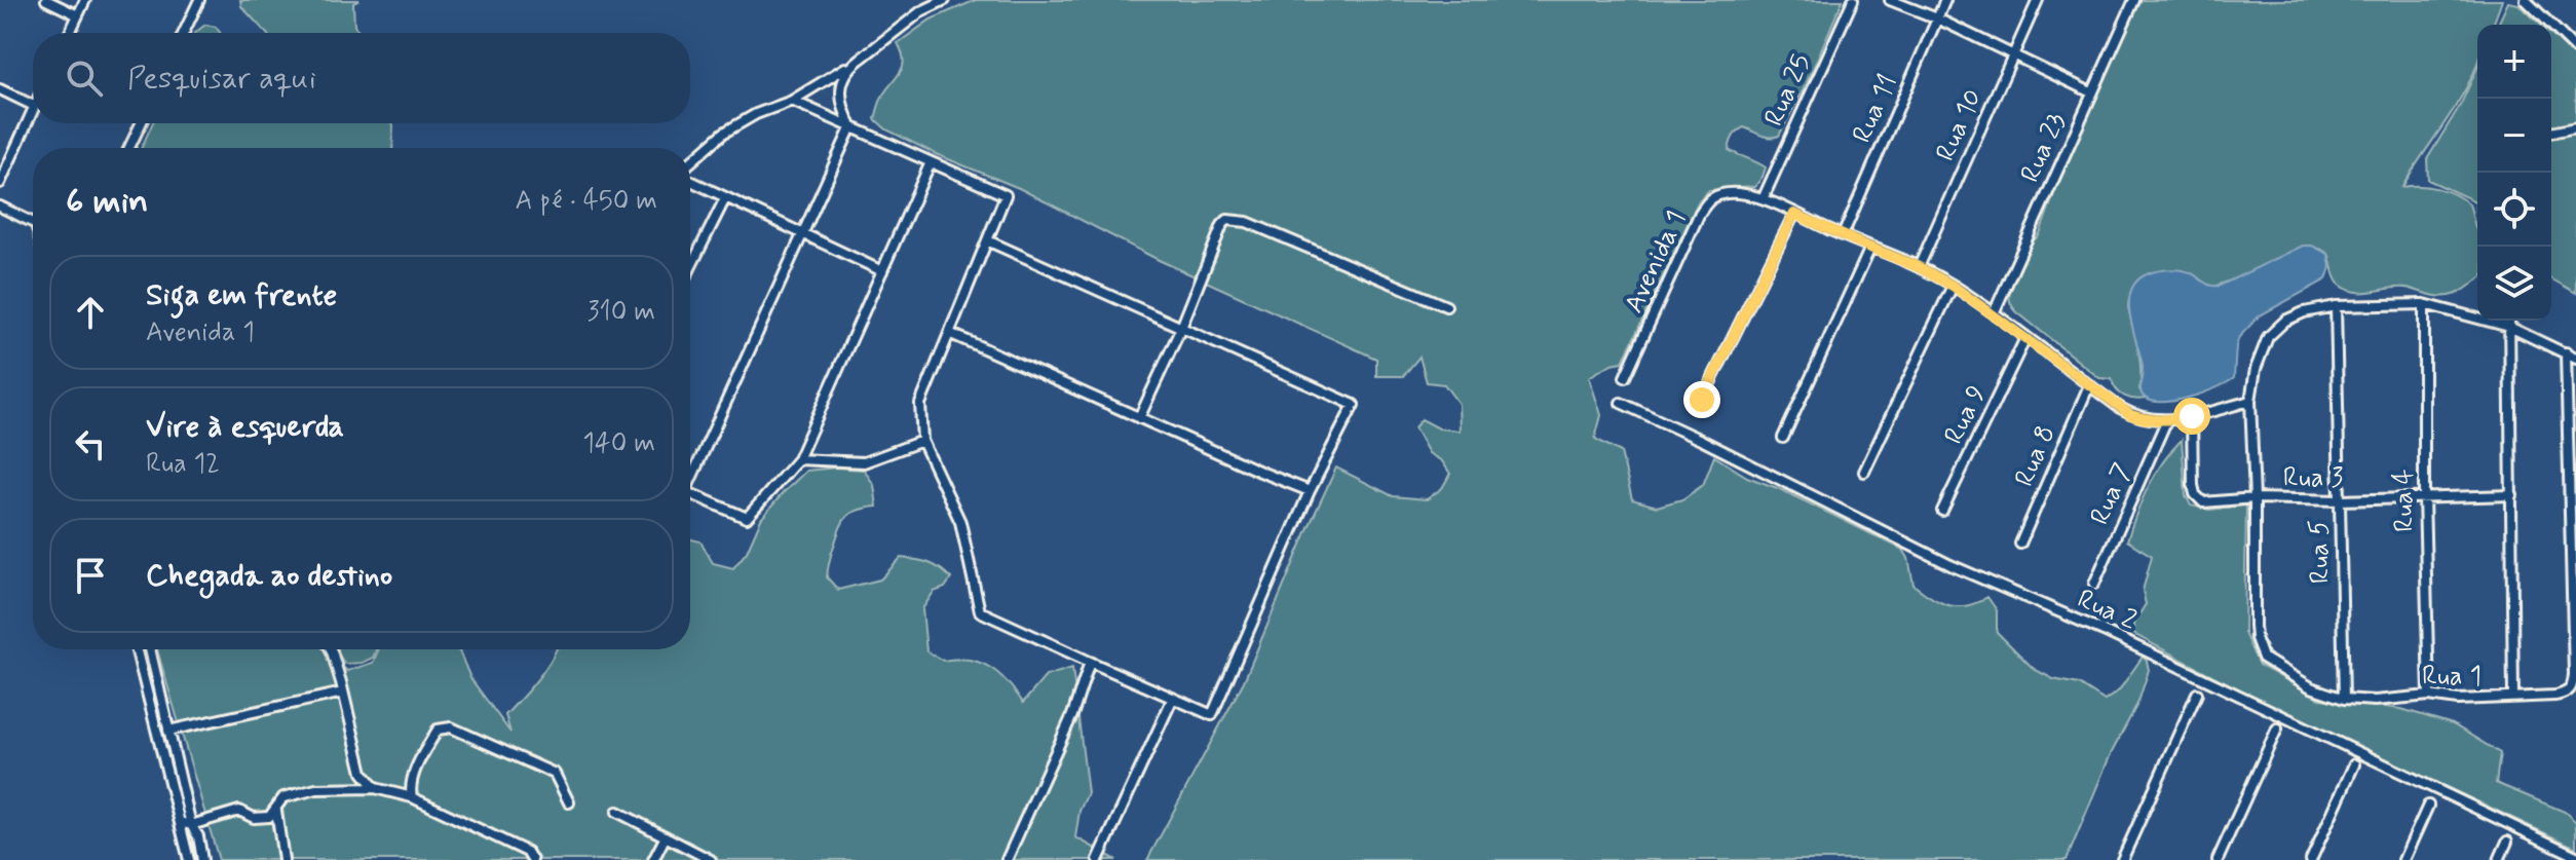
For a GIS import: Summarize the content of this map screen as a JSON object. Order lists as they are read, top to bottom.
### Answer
{
  "streets": {
    "street": [
      "Rua 25",
      "Rua 11",
      "Rua 10",
      "Rua 23",
      "Avenida 1",
      "Rua 9",
      "Rua 8",
      "Rua 3",
      "Rua 7",
      "Rua 4",
      "Rua 5",
      "Rua 2",
      "Rua 1"
    ]
  },
  "crossings": [
    ["Rua 25", "Avenida 1"],
    ["Rua 11", "Avenida 1"],
    ["Rua 10", "Avenida 1"],
    ["Rua 23", "Avenida 1"],
    ["Avenida 1", "Rua 9"],
    ["Avenida 1", "Rua 8"],
    ["Avenida 1", "Rua 3"],
    ["Avenida 1", "Rua 7"],
    ["Avenida 1", "Rua 1"],
    ["Rua 3", "Rua 4"],
    ["Rua 3", "Rua 5"],
    ["Rua 3", "Rua 1"],
    ["Rua 4", "Rua 1"],
    ["Rua 5", "Rua 1"]
  ],
  "page": {
    "map_buttons": ["+", "−"],
    "search": "Pesquisar aqui",
    "heading": ["6 min", "A pé · 450 m"],
    "list": [
      ["Siga em frente", "Avenida 1", "310 m"],
      ["Vire à esquerda", "Rua 12", "140 m"],
      "Chegada ao destino"
    ]
  }
}
